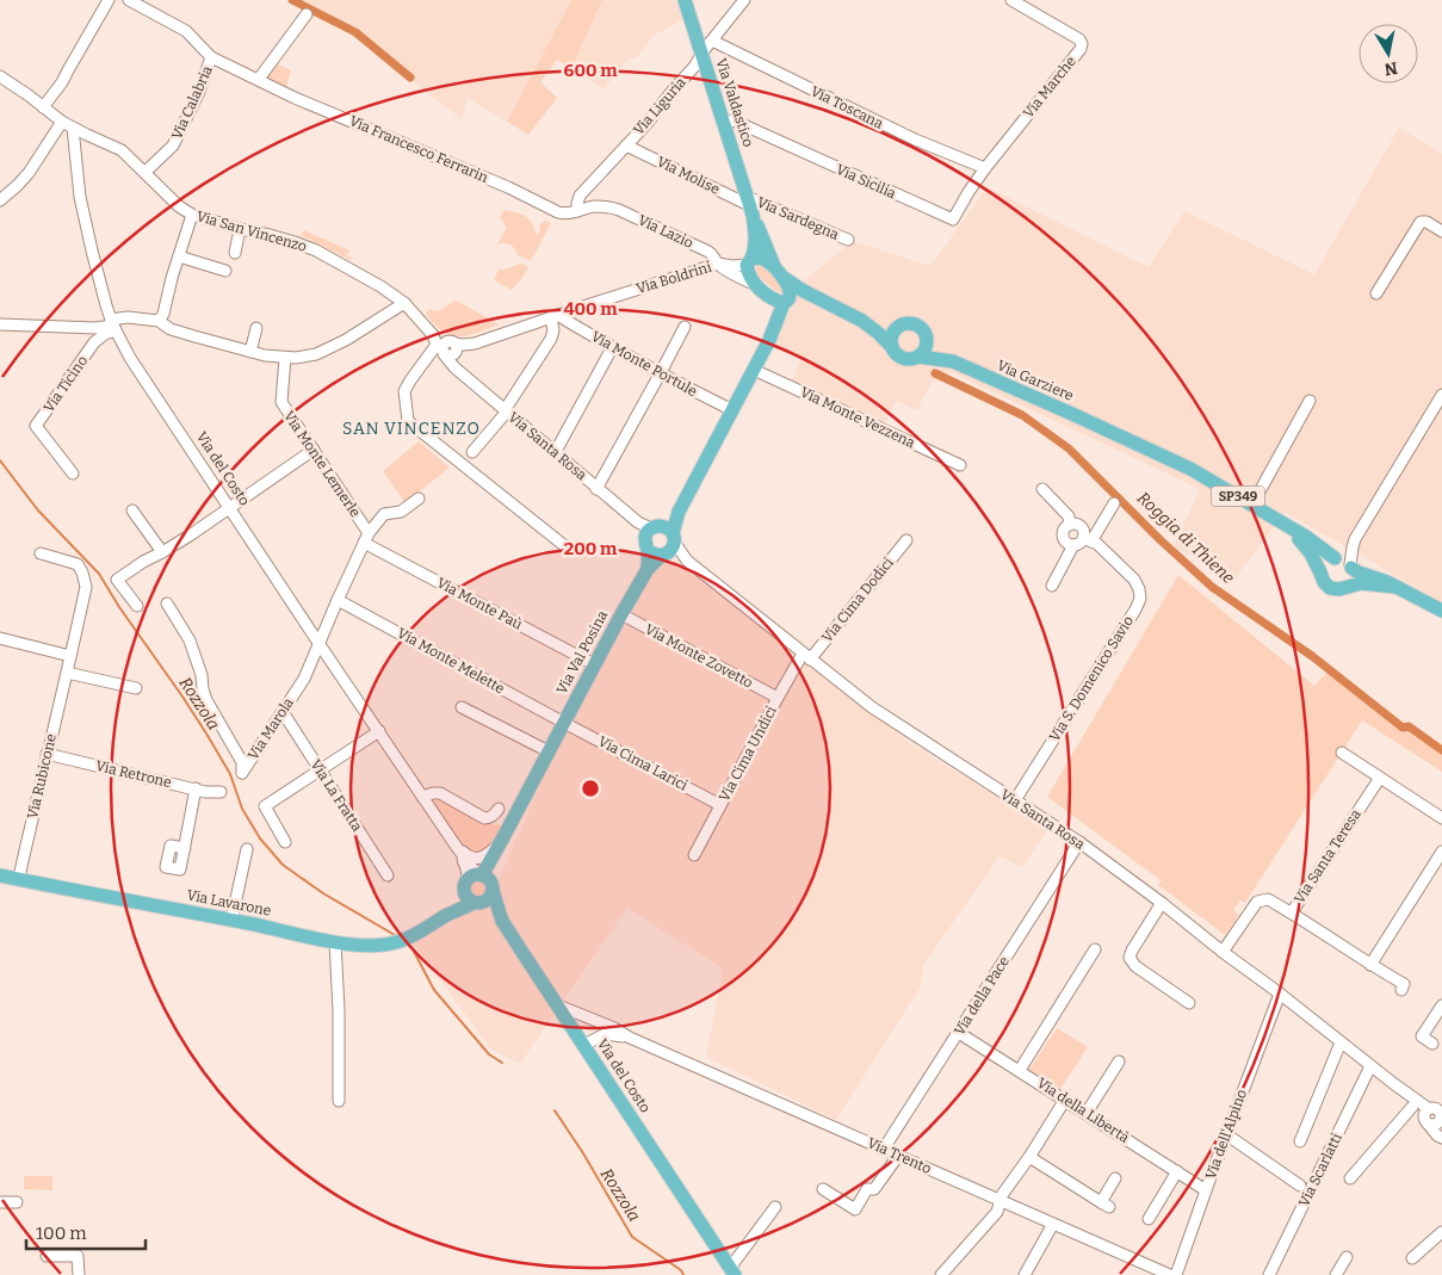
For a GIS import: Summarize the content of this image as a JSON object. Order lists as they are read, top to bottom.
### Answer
{
  "streets": {
    "main road": [
      "Via Valdastico",
      "Via Garziere",
      "Via del Costo",
      "SP349",
      "Via Val Posina",
      "Via Lavarone"
    ],
    "street": [
      "Via Marche",
      "Via Calabria",
      "Via Liguria",
      "Via Toscana",
      "Via Francesco Ferrarin",
      "Via Molise",
      "Via Sicilia",
      "Via Sardegna",
      "Via San Vincenzo",
      "Via Lazio",
      "Via Boldrini",
      "Via Monte Portule",
      "Via Ticino",
      "Via Monte Vezzena",
      "Via Santa Rosa",
      "Via Monte Lemerle",
      "Via Cima Dodici",
      "Via Monte Paù",
      "Via Monte Zovetto",
      "Via Monte Melette",
      "Via S. Domenico Savio",
      "Via Marola",
      "Via Cima Undici",
      "Via Cima Larici",
      "Via Retrone",
      "Via Rubicone",
      "Via La Fratta",
      "Via Santa Teresa",
      "Via della Pace",
      "Via della Libertà",
      "Via dell'Alpino",
      "Via Trento",
      "Via Scarlatti"
    ]
  },
  "crossings": [
    ["Via Marche", "Via Toscana"],
    ["Via Marche", "Via Sicilia"],
    ["Via Calabria", "Via Francesco Ferrarin"],
    ["Via Calabria", "Via San Vincenzo"],
    ["Via Valdastico", "Via Liguria"],
    ["Via Valdastico", "Via Molise"],
    ["Via Valdastico", "Via Sicilia"],
    ["Via Valdastico", "Via Sardegna"],
    ["Via Valdastico", "Via Lazio"],
    ["Via Valdastico", "Via Garziere"],
    ["Via Valdastico", "Via Val Posina"],
    ["Via Liguria", "Via Toscana"],
    ["Via Liguria", "Via Francesco Ferrarin"],
    ["Via Liguria", "Via Molise"],
    ["Via Liguria", "Via Lazio"],
    ["Via Toscana", "Via Sicilia"],
    ["Via Francesco Ferrarin", "Via Lazio"],
    ["Via Molise", "Via Sardegna"],
    ["Via San Vincenzo", "Via Boldrini"],
    ["Via San Vincenzo", "Via Santa Rosa"],
    ["Via San Vincenzo", "Via del Costo"],
    ["Via Lazio", "Via Boldrini"],
    ["Via Lazio", "Via Garziere"],
    ["Via Boldrini", "Via Monte Portule"],
    ["Via Boldrini", "Via Santa Rosa"],
    ["Via Monte Portule", "Via Val Posina"],
    ["Via Garziere", "SP349"],
    ["Via Garziere", "Via Val Posina"],
    ["Via Ticino", "Via del Costo"],
    ["Via Monte Vezzena", "Via Val Posina"],
    ["Via Santa Rosa", "Via Cima Dodici"],
    ["Via Santa Rosa", "Via Val Posina"],
    ["Via Santa Rosa", "Via S. Domenico Savio"],
    ["Via Santa Rosa", "Via Cima Undici"],
    ["Via Santa Rosa", "Via Santa Teresa"],
    ["Via Santa Rosa", "Via della Pace"],
    ["Via Santa Rosa", "Via dell'Alpino"],
    ["Via Santa Rosa", "Via Scarlatti"],
    ["Via Monte Lemerle", "Via Monte Paù"],
    ["Via del Costo", "Via Val Posina"],
    ["Via del Costo", "Via Marola"],
    ["Via del Costo", "Via Lavarone"],
    ["Via del Costo", "Via Trento"],
    ["Via Cima Dodici", "Via Cima Undici"],
    ["Via Monte Paù", "Via Val Posina"],
    ["Via Val Posina", "Via Monte Zovetto"],
    ["Via Val Posina", "Via Monte Melette"],
    ["Via Val Posina", "Via Cima Larici"],
    ["Via Val Posina", "Via Lavarone"],
    ["Via Monte Zovetto", "Via Cima Undici"],
    ["Via Monte Melette", "Via Cima Larici"],
    ["Via Cima Undici", "Via Cima Larici"],
    ["Via Retrone", "Via Rubicone"],
    ["Via Rubicone", "Via Lavarone"],
    ["Via della Pace", "Via della Libertà"],
    ["Via della Pace", "Via Trento"],
    ["Via della Libertà", "Via dell'Alpino"]
  ],
  "districts": ["SAN VINCENZO"],
  "water": ["Roggia di Thiene", "Rozzola"],
  "scale_bar": "100 m",
  "north": "bottom",
  "rings": ["600 m", "400 m", "200 m"]
}
